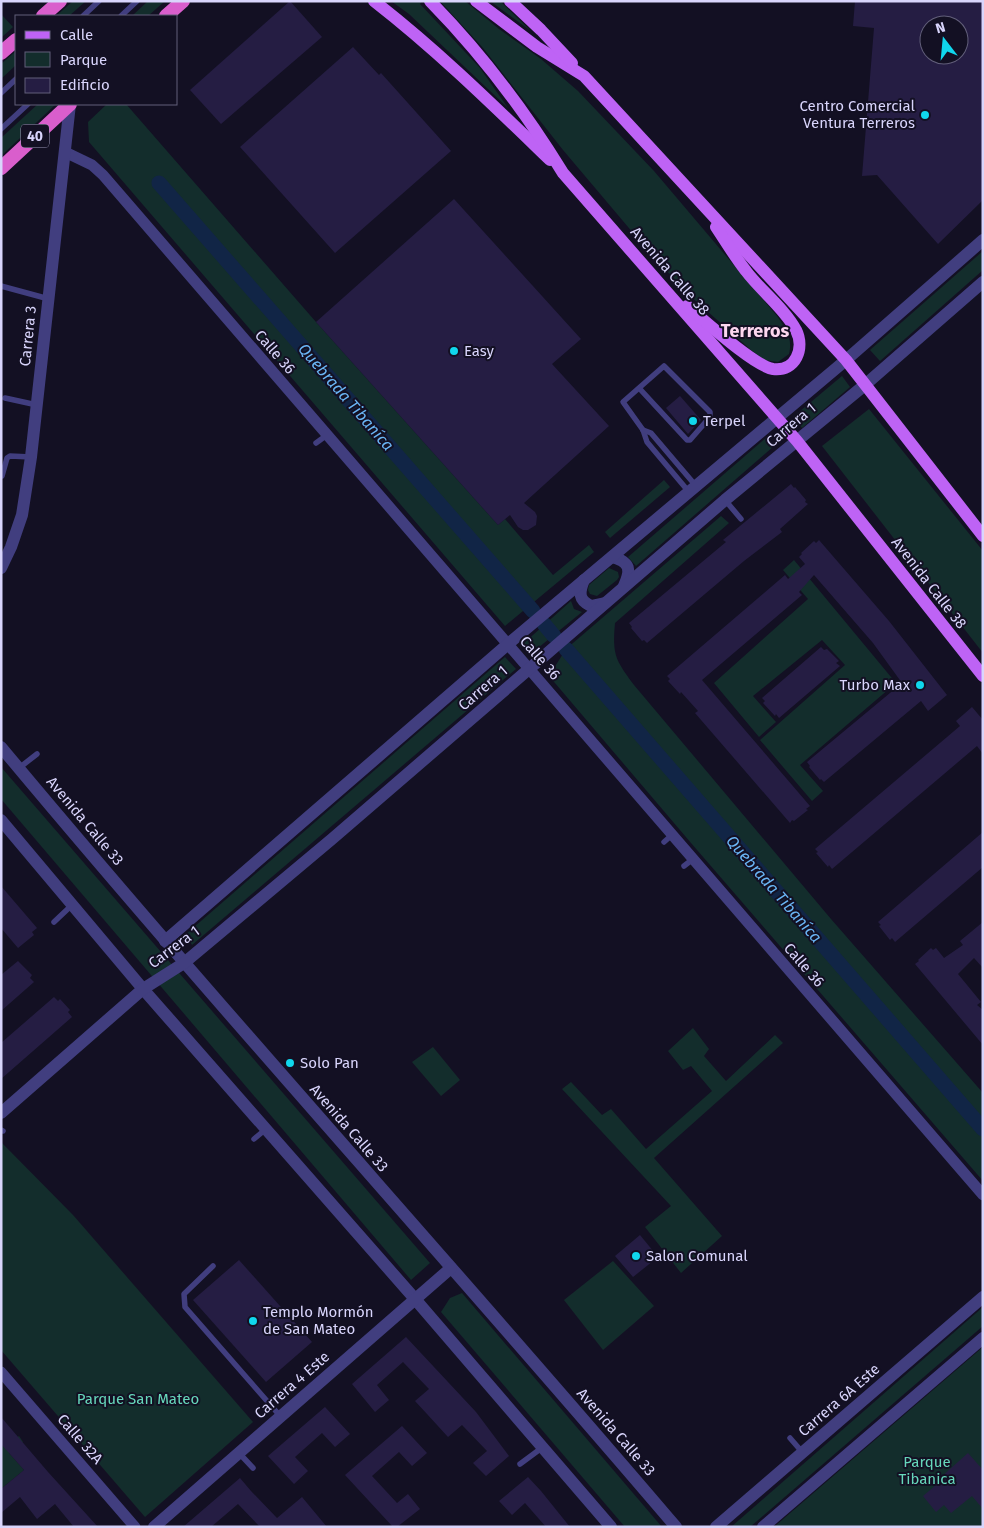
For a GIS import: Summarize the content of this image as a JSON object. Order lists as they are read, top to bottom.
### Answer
{
  "streets": {
    "highway": ["40"],
    "main road": ["Avenida Calle 38"],
    "street": [
      "Carrera 3",
      "Calle 36",
      "Carrera 1",
      "Avenida Calle 33",
      "Carrera 4 Este",
      "Carrera 6A Este",
      "Calle 32A"
    ]
  },
  "crossings": [
    ["Avenida Calle 38", "Carrera 1"],
    ["Carrera 3", "Calle 36"],
    ["Calle 36", "Carrera 1"],
    ["Carrera 1", "Avenida Calle 33"],
    ["Avenida Calle 33", "Carrera 4 Este"]
  ],
  "districts": ["Terreros"],
  "water": ["Quebrada Tibaníca"],
  "parks": ["Parque San Mateo", "Parque Tibanica"],
  "places": [
    "Centro Comercial Ventura Terreros",
    "Easy",
    "Terpel",
    "Turbo Max",
    "Solo Pan",
    "Salon Comunal",
    "Templo Mormón de San Mateo"
  ],
  "legend": ["Calle", "Parque", "Edificio"],
  "north": "top"
}
